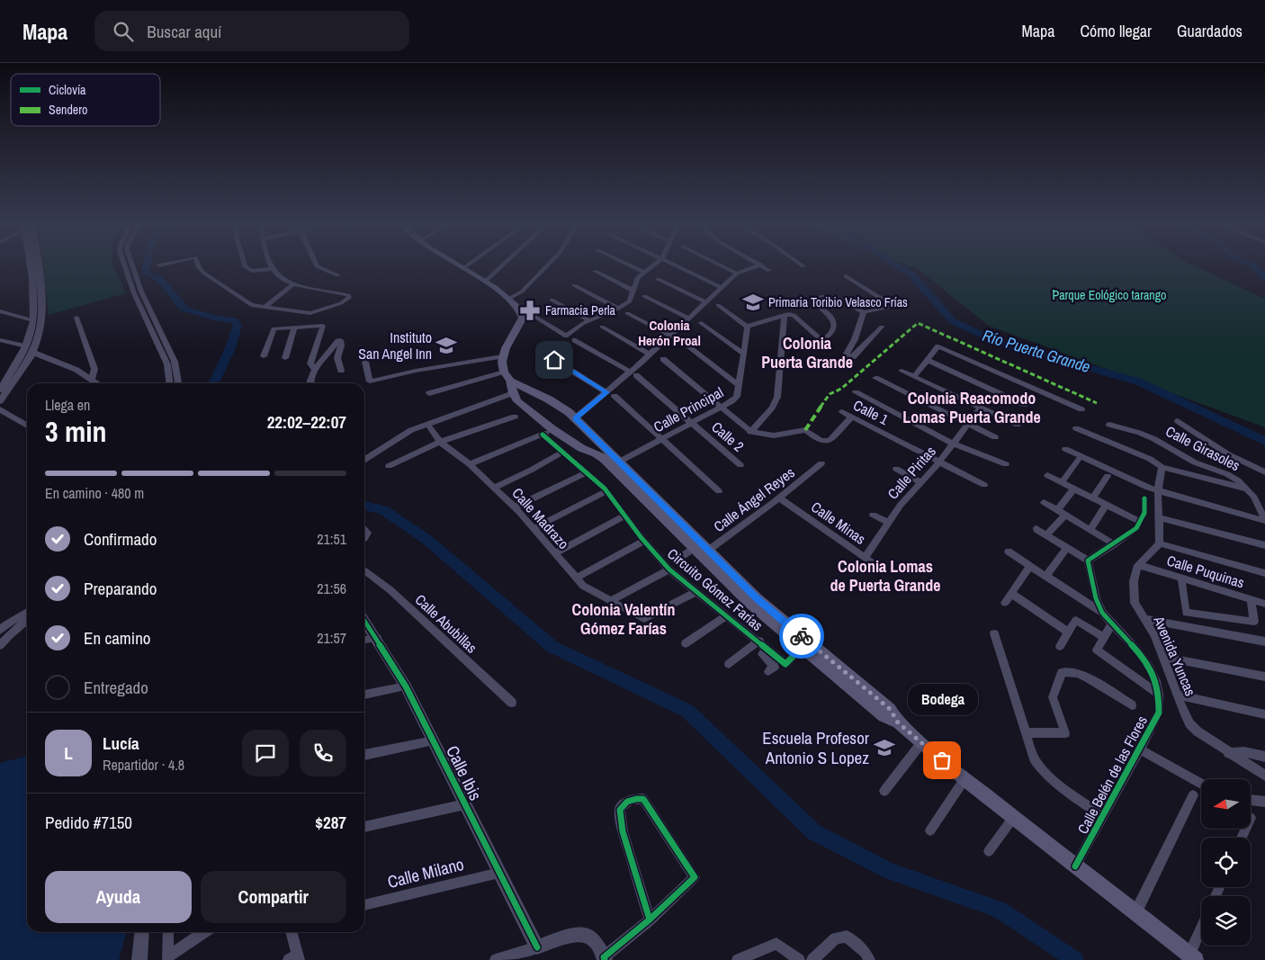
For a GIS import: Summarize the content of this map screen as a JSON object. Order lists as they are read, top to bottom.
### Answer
{
  "streets": {
    "street": [
      "Calle Principal",
      "Calle 1",
      "Calle 2",
      "Calle Girasoles",
      "Calle Piritas",
      "Calle Ángel Reyes",
      "Calle Madrazo",
      "Calle Minas",
      "Calle Puquinas",
      "Circuito Gómez Farías",
      "Calle Abubillas",
      "Avenida Yuncas",
      "Calle Ibis",
      "Calle Belén de las Flores",
      "Calle Milano"
    ]
  },
  "crossings": [
    ["Calle Principal", "Calle 2"],
    ["Calle 1", "Calle Piritas"],
    ["Calle Piritas", "Calle Minas"],
    ["Calle Ángel Reyes", "Calle Minas"],
    ["Calle Madrazo", "Circuito Gómez Farías"],
    ["Calle Puquinas", "Avenida Yuncas"],
    ["Calle Ibis", "Calle Milano"]
  ],
  "districts": [
    "Colonia Herón Proal",
    "Colonia Puerta Grande",
    "Colonia Reacomodo Lomas Puerta Grande",
    "Colonia Lomas de Puerta Grande",
    "Colonia Valentín Gómez Farías"
  ],
  "water": ["Río Puerta Grande"],
  "parks": ["´Parque Eológico tarango"],
  "places": {
    "school or university": ["Primaria Toribio Velasco Frías", "Instituto San Angel Inn", "Escuela Profesor Antonio S Lopez"],
    "pharmacy": ["Farmacia Perla"],
    "other": ["Bodega"]
  },
  "legend": ["Ciclovía", "Sendero"],
  "north": "left",
  "page": {
    "header": "Mapa",
    "search": "Buscar aquí",
    "nav": ["Mapa", "Cómo llegar", "Guardados"],
    "heading": ["3 min", "Llega en", "22:02–22:07"],
    "panel": [
      "Lucía",
      "Repartidor · 4.8",
      "Pedido #7150",
      "$287"
    ],
    "bar": "En camino · 480 m",
    "list": [
      ["Confirmado", "21:51"],
      ["Preparando", "21:56"],
      ["En camino", "21:57"],
      "Entregado"
    ],
    "bubble": "Bodega",
    "round": "L",
    "buttons": ["Ayuda", "Compartir"]
  }
}
